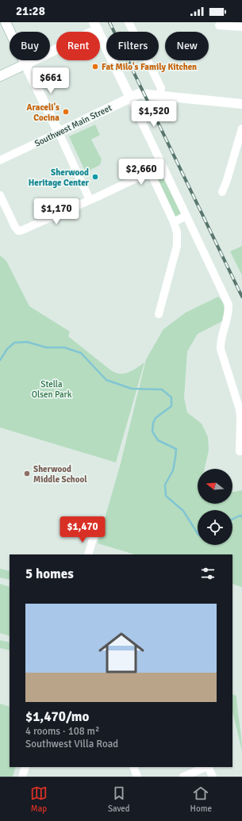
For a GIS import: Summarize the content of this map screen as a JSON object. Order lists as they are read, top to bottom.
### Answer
{
  "streets": {
    "street": ["Southwest Main Street"]
  },
  "parks": ["Stella Olsen Park"],
  "places": [
    "Fat Milo's Family Kitchen",
    "Araceli's Cocina",
    "Sherwood Heritage Center",
    "Sherwood Middle School"
  ],
  "north": "left",
  "page": {
    "status": "21:28",
    "chip": [
      "Buy",
      "Rent",
      "Filters",
      "New"
    ],
    "price": [
      "$661",
      "$1,520",
      "$2,660",
      "$1,170",
      "$1,470"
    ],
    "heading": "5 homes",
    "list": [
      {
        "name": "$1,470/mo",
        "note": "4 rooms · 108 m² · Southwest Villa Road"
      }
    ],
    "tabs": ["Map", "Saved", "Home"]
  }
}
